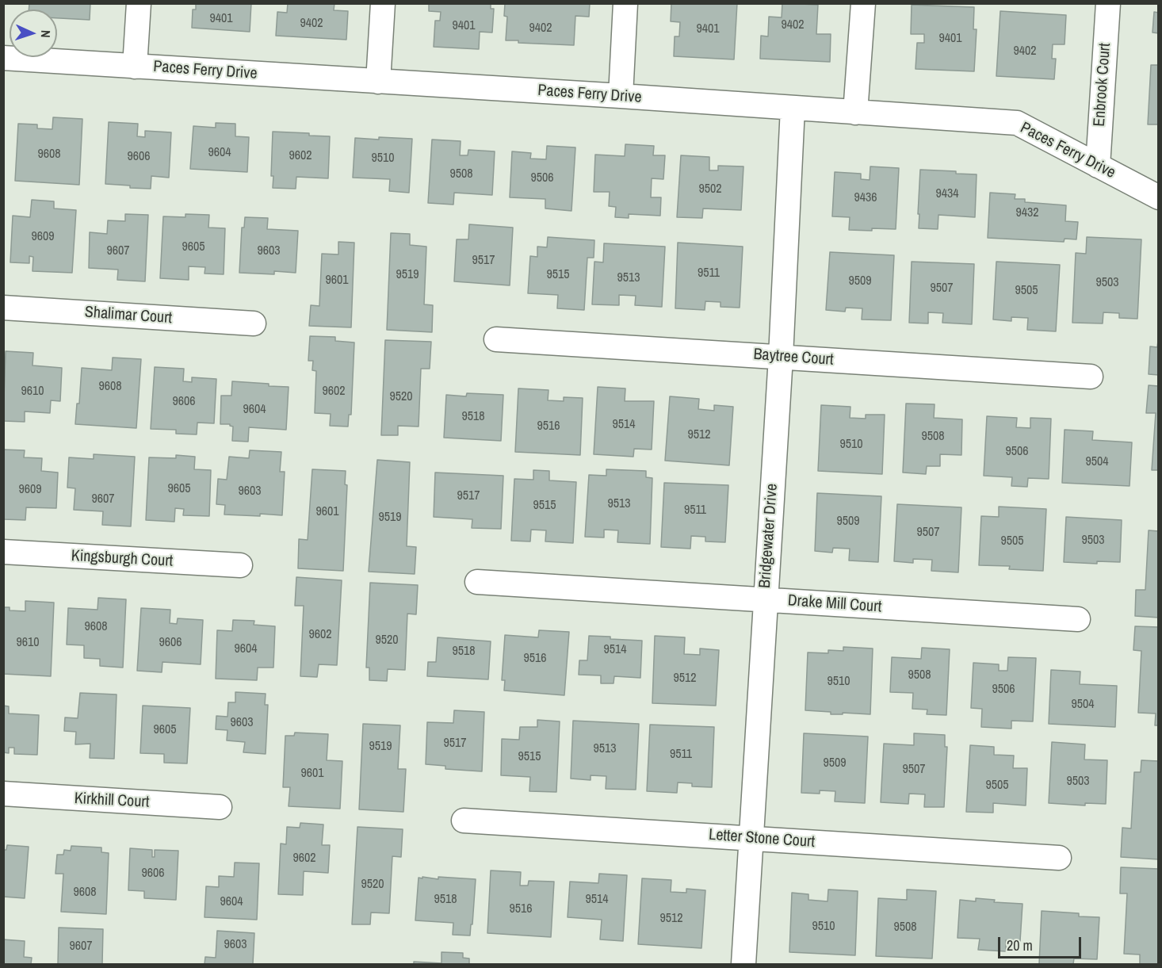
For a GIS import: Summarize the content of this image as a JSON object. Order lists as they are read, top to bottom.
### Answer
{
  "streets": {
    "street": [
      "Paces Ferry Drive",
      "Enbrook Court",
      "Shalimar Court",
      "Baytree Court",
      "Bridgewater Drive",
      "Kingsburgh Court",
      "Drake Mill Court",
      "Kirkhill Court",
      "Letter Stone Court"
    ]
  },
  "crossings": [
    ["Paces Ferry Drive", "Enbrook Court"],
    ["Paces Ferry Drive", "Bridgewater Drive"],
    ["Baytree Court", "Bridgewater Drive"],
    ["Bridgewater Drive", "Drake Mill Court"],
    ["Bridgewater Drive", "Letter Stone Court"]
  ],
  "house_numbers": [
    "9401",
    "9402",
    "9402",
    "9401",
    "9402",
    "9401",
    "9401",
    "9402",
    "9604",
    "9608",
    "9602",
    "9606",
    "9510",
    "9508",
    "9506",
    "9502",
    "9434",
    "9436",
    "9432",
    "9609",
    "9605",
    "9607",
    "9603",
    "9517",
    "9511",
    "9519",
    "9515",
    "9513",
    "9601",
    "9509",
    "9503",
    "9507",
    "9505",
    "9608",
    "9610",
    "9602",
    "9520",
    "9606",
    "9604",
    "9518",
    "9514",
    "9516",
    "9512",
    "9508",
    "9510",
    "9506",
    "9504",
    "9605",
    "9609",
    "9603",
    "9517",
    "9607",
    "9513",
    "9515",
    "9511",
    "9601",
    "9519",
    "9509",
    "9507",
    "9503",
    "9505",
    "9608",
    "9602",
    "9520",
    "9610",
    "9606",
    "9604",
    "9514",
    "9518",
    "9516",
    "9508",
    "9512",
    "9510",
    "9506",
    "9504",
    "9603",
    "9605",
    "9517",
    "9519",
    "9513",
    "9511",
    "9515",
    "9509",
    "9507",
    "9601",
    "9503",
    "9505",
    "9602",
    "9606",
    "9520",
    "9608",
    "9518",
    "9514",
    "9604",
    "9516",
    "9512",
    "9510",
    "9508",
    "9603",
    "9607"
  ],
  "scale_bar": "20 m",
  "north": "right"
}
